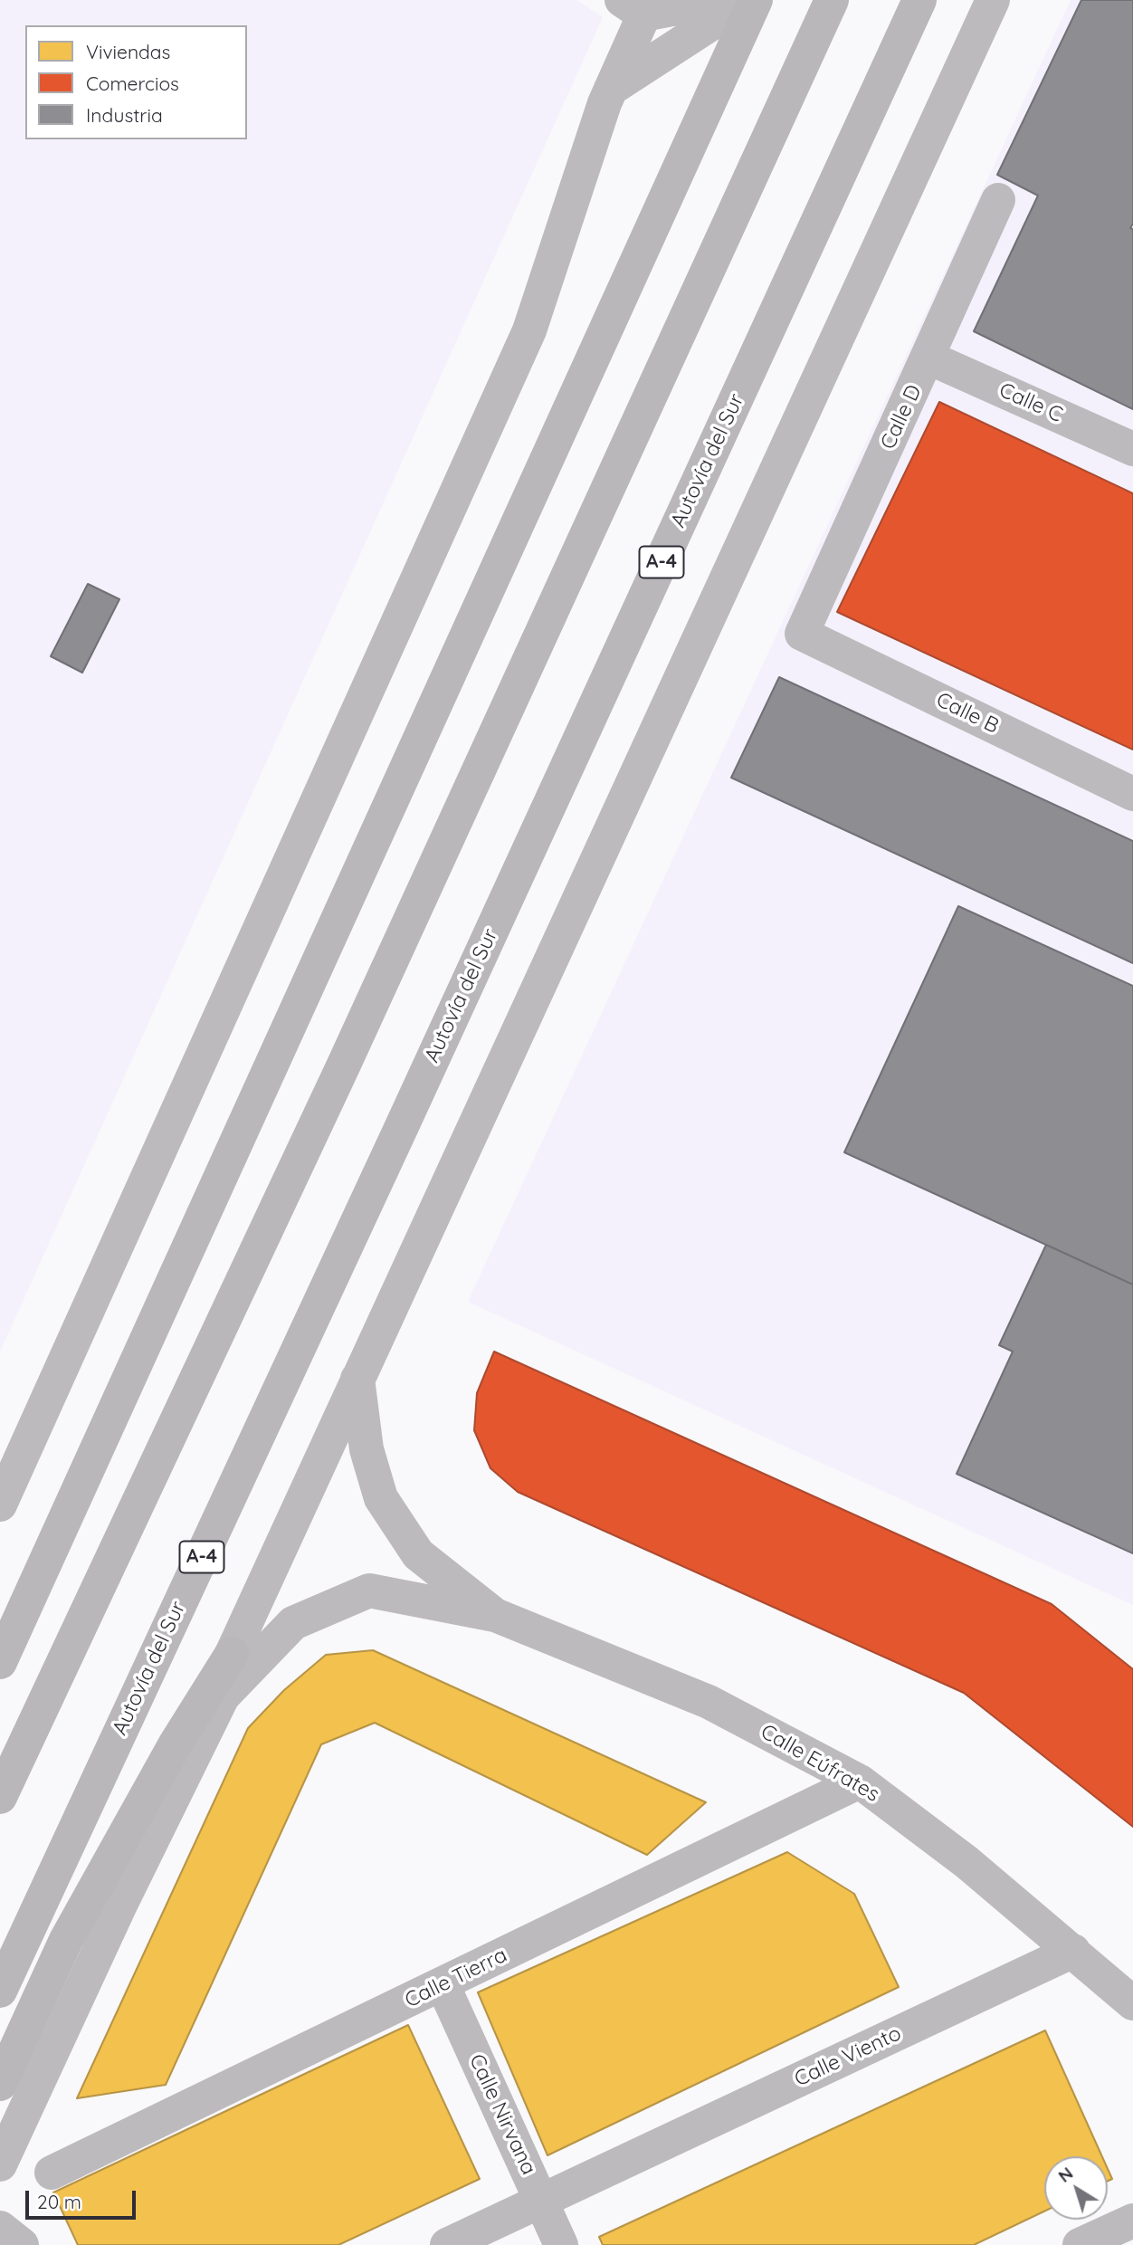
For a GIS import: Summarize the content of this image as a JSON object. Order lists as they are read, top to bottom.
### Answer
{
  "streets": {
    "highway": ["Autovía del Sur", "A-4"],
    "street": [
      "Calle C",
      "Calle D",
      "Calle B",
      "Calle Eúfrates",
      "Calle Tierra",
      "Calle Viento",
      "Calle Nirvana"
    ]
  },
  "crossings": [
    ["Calle C", "Calle D"],
    ["Calle D", "Calle B"],
    ["Calle Eúfrates", "Calle Tierra"],
    ["Calle Eúfrates", "Calle Viento"],
    ["Calle Tierra", "Calle Nirvana"],
    ["Calle Viento", "Calle Nirvana"]
  ],
  "legend": ["Viviendas", "Comercios", "Industria"],
  "scale_bar": "20 m",
  "north": "top left"
}
